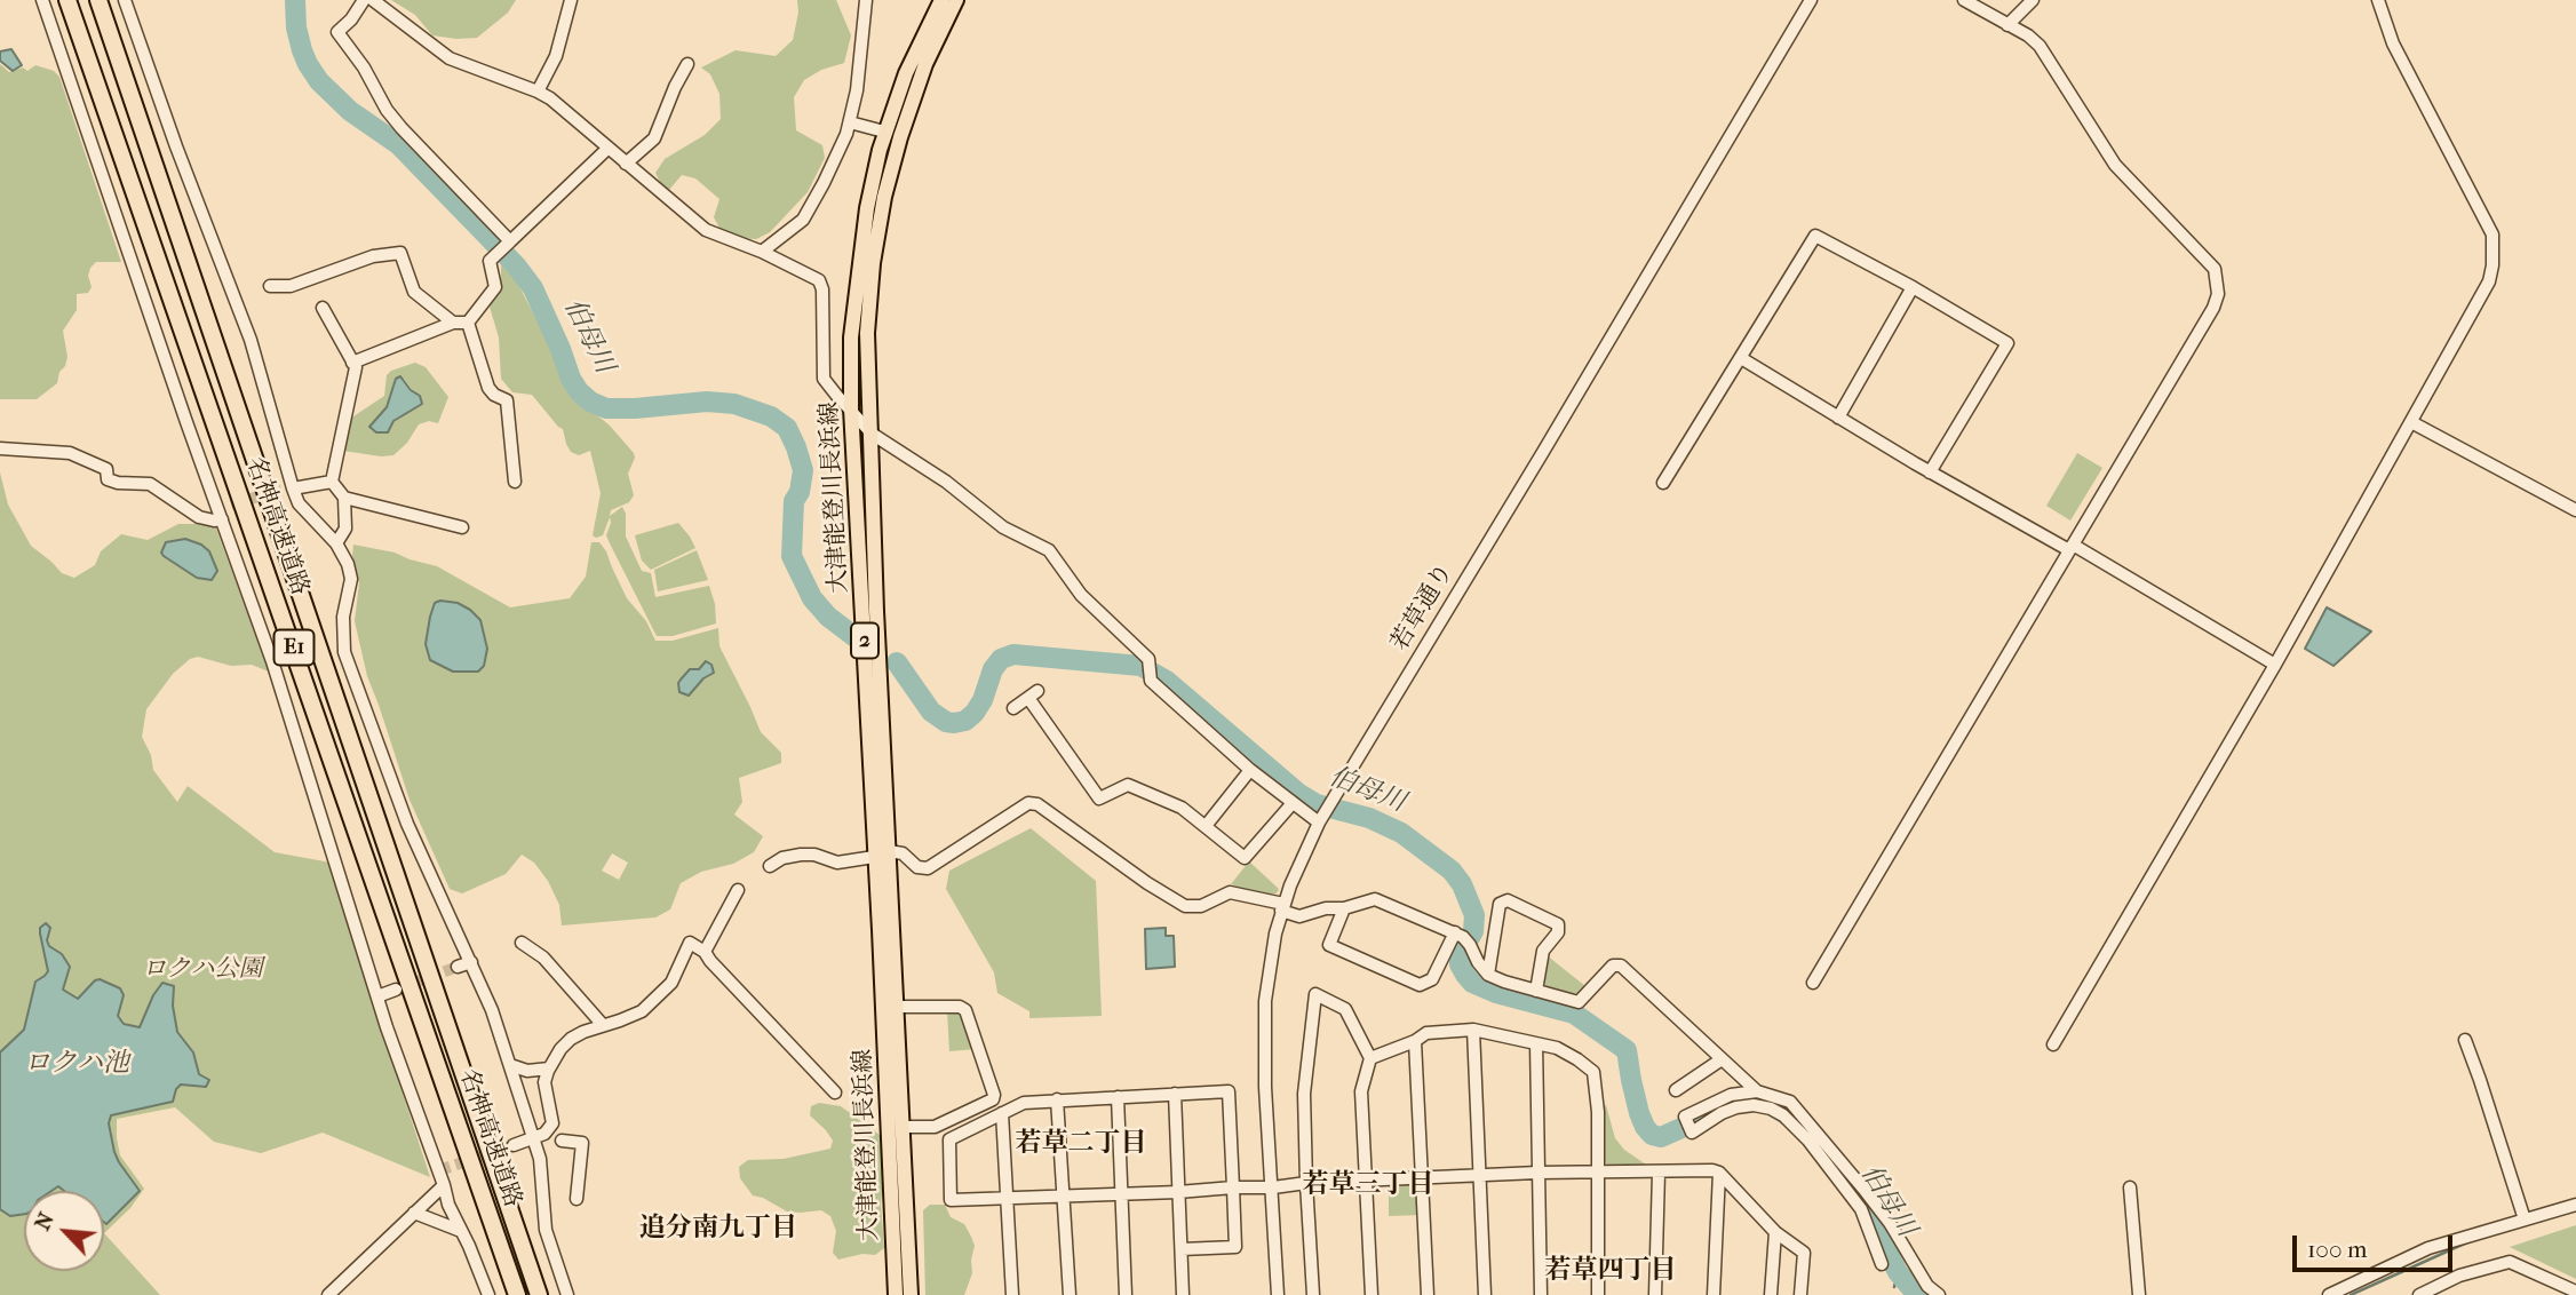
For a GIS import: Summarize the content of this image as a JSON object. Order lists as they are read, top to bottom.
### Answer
{
  "streets": {
    "highway": ["名神高速道路", "E1"],
    "main road": ["大津能登川長浜線", "2"],
    "street": ["若草通り"]
  },
  "districts": [
    "若草二丁目",
    "若草三丁目",
    "追分南九丁目",
    "若草四丁目"
  ],
  "water": ["伯母川", "ロクハ池"],
  "parks": ["ロクハ公園"],
  "scale_bar": "100 m",
  "north": "top left"
}
